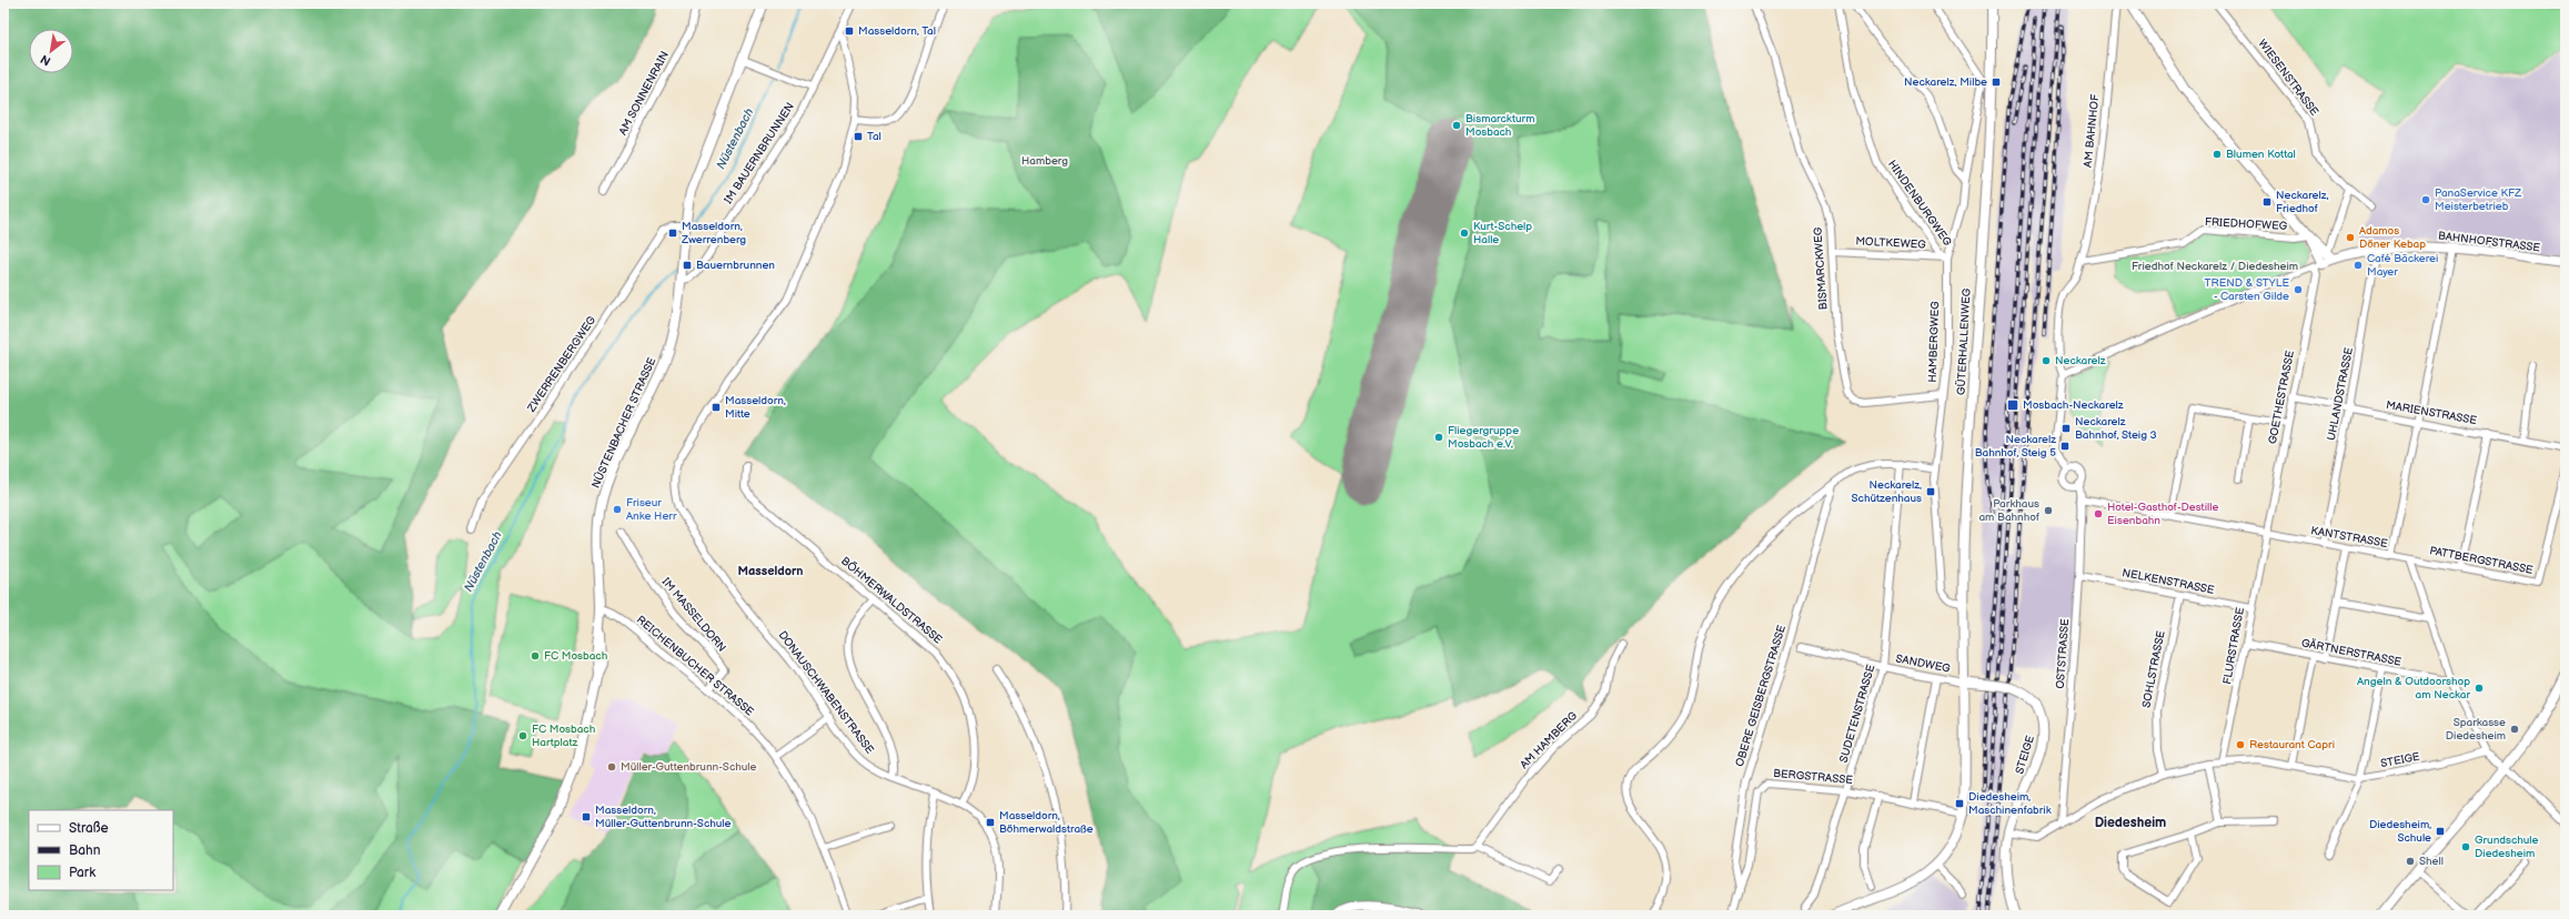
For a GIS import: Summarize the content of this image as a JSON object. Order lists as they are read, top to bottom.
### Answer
{
  "streets": {
    "street": [
      "WIESENSTRASSE",
      "AM SONNENRAIN",
      "AM BAHNHOF",
      "IM BAUERNBRUNNEN",
      "HINDENBURGWEG",
      "FRIEDHOFWEG",
      "BAHNHOFSTRASSE",
      "MOLTKEWEG",
      "BISMARCKWEG",
      "HAMBERGWEG",
      "GÜTERHALLENWEG",
      "ZWERRENBERGWEG",
      "UHLANDSTRASSE",
      "GOETHESTRASSE",
      "MARIENSTRASSE",
      "NÜSTENBACHER STRASSE",
      "KANTSTRASSE",
      "PATTBERGSTRASSE",
      "NELKENSTRASSE",
      "BÖHMERWALDSTRASSE",
      "IM MASSELDORN",
      "FLURSTRASSE",
      "GÄRTNERSTRASSE",
      "OSTSTRASSE",
      "SANDWEG",
      "REICHENBUCHER STRASSE",
      "SOHLSTRASSE",
      "DONAUSCHWABENSTRASSE",
      "OBERE GEISBERGSTRASSE",
      "SUDETENSTRASSE",
      "AM HAMBERG",
      "STEIGE",
      "BERGSTRASSE"
    ]
  },
  "crossings": [
    ["AM BAHNHOF", "FRIEDHOFWEG"],
    ["AM BAHNHOF", "BAHNHOFSTRASSE"],
    ["AM BAHNHOF", "OSTSTRASSE"],
    ["IM BAUERNBRUNNEN", "NÜSTENBACHER STRASSE"],
    ["IM BAUERNBRUNNEN", "DONAUSCHWABENSTRASSE"],
    ["HINDENBURGWEG", "MOLTKEWEG"],
    ["HINDENBURGWEG", "HAMBERGWEG"],
    ["BAHNHOFSTRASSE", "UHLANDSTRASSE"],
    ["BAHNHOFSTRASSE", "GOETHESTRASSE"],
    ["MOLTKEWEG", "BISMARCKWEG"],
    ["MOLTKEWEG", "HAMBERGWEG"],
    ["BISMARCKWEG", "HAMBERGWEG"],
    ["HAMBERGWEG", "GÜTERHALLENWEG"],
    ["GÜTERHALLENWEG", "SANDWEG"],
    ["GÜTERHALLENWEG", "STEIGE"],
    ["ZWERRENBERGWEG", "NÜSTENBACHER STRASSE"],
    ["UHLANDSTRASSE", "MARIENSTRASSE"],
    ["UHLANDSTRASSE", "KANTSTRASSE"],
    ["GOETHESTRASSE", "MARIENSTRASSE"],
    ["GOETHESTRASSE", "KANTSTRASSE"],
    ["GOETHESTRASSE", "FLURSTRASSE"],
    ["NÜSTENBACHER STRASSE", "REICHENBUCHER STRASSE"],
    ["KANTSTRASSE", "PATTBERGSTRASSE"],
    ["KANTSTRASSE", "FLURSTRASSE"],
    ["KANTSTRASSE", "OSTSTRASSE"],
    ["NELKENSTRASSE", "FLURSTRASSE"],
    ["NELKENSTRASSE", "OSTSTRASSE"],
    ["NELKENSTRASSE", "SOHLSTRASSE"],
    ["BÖHMERWALDSTRASSE", "DONAUSCHWABENSTRASSE"],
    ["IM MASSELDORN", "REICHENBUCHER STRASSE"],
    ["FLURSTRASSE", "GÄRTNERSTRASSE"],
    ["FLURSTRASSE", "STEIGE"],
    ["OSTSTRASSE", "STEIGE"],
    ["SANDWEG", "SUDETENSTRASSE"],
    ["SANDWEG", "STEIGE"],
    ["SOHLSTRASSE", "STEIGE"],
    ["OBERE GEISBERGSTRASSE", "BERGSTRASSE"],
    ["SUDETENSTRASSE", "BERGSTRASSE"]
  ],
  "districts": ["Masseldorn", "Diedesheim"],
  "water": ["Nüstenbach"],
  "parks": ["Hamberg", "Friedhof Neckarelz / Diedesheim"],
  "places": {
    "transit": [
      "Masseldorn, Tal",
      "Neckarelz, Milbe",
      "Tal",
      "Neckarelz, Friedhof",
      "Masseldorn, Zwerrenberg",
      "Bauernbrunnen",
      "Mosbach-Neckarelz",
      "Masseldorn, Mitte",
      "Neckarelz Bahnhof, Steig 3",
      "Neckarelz Bahnhof, Steig 5",
      "Neckarelz, Schützenhaus",
      "Diedesheim, Maschinenfabrik",
      "Masseldorn, Müller-Guttenbrunn-Schule",
      "Masseldorn, Böhmerwaldstraße",
      "Diedesheim, Schule"
    ],
    "other": [
      "Bismarckturm Mosbach",
      "Blumen Kottal",
      "PanaService KFZ Meisterbetrieb",
      "Kurt-Schelp Halle",
      "Adamos Döner Kebap",
      "Café Bäckerei Mayer",
      "TREND & STYLE - Carsten Gilde",
      "Neckarelz",
      "Fliegergruppe Mosbach e.V.",
      "Friseur Anke Herr",
      "Parkhaus am Bahnhof",
      "Hotel-Gasthof-Destille Eisenbahn",
      "FC Mosbach",
      "Angeln & Outdoorshop am Neckar",
      "Sparkasse Diedesheim",
      "FC Mosbach Hartplatz",
      "Restaurant Capri",
      "Müller-Guttenbrunn-Schule",
      "Grundschule Diedesheim",
      "Shell"
    ]
  },
  "legend": ["Straße", "Bahn", "Park"],
  "north": "bottom left"
}
